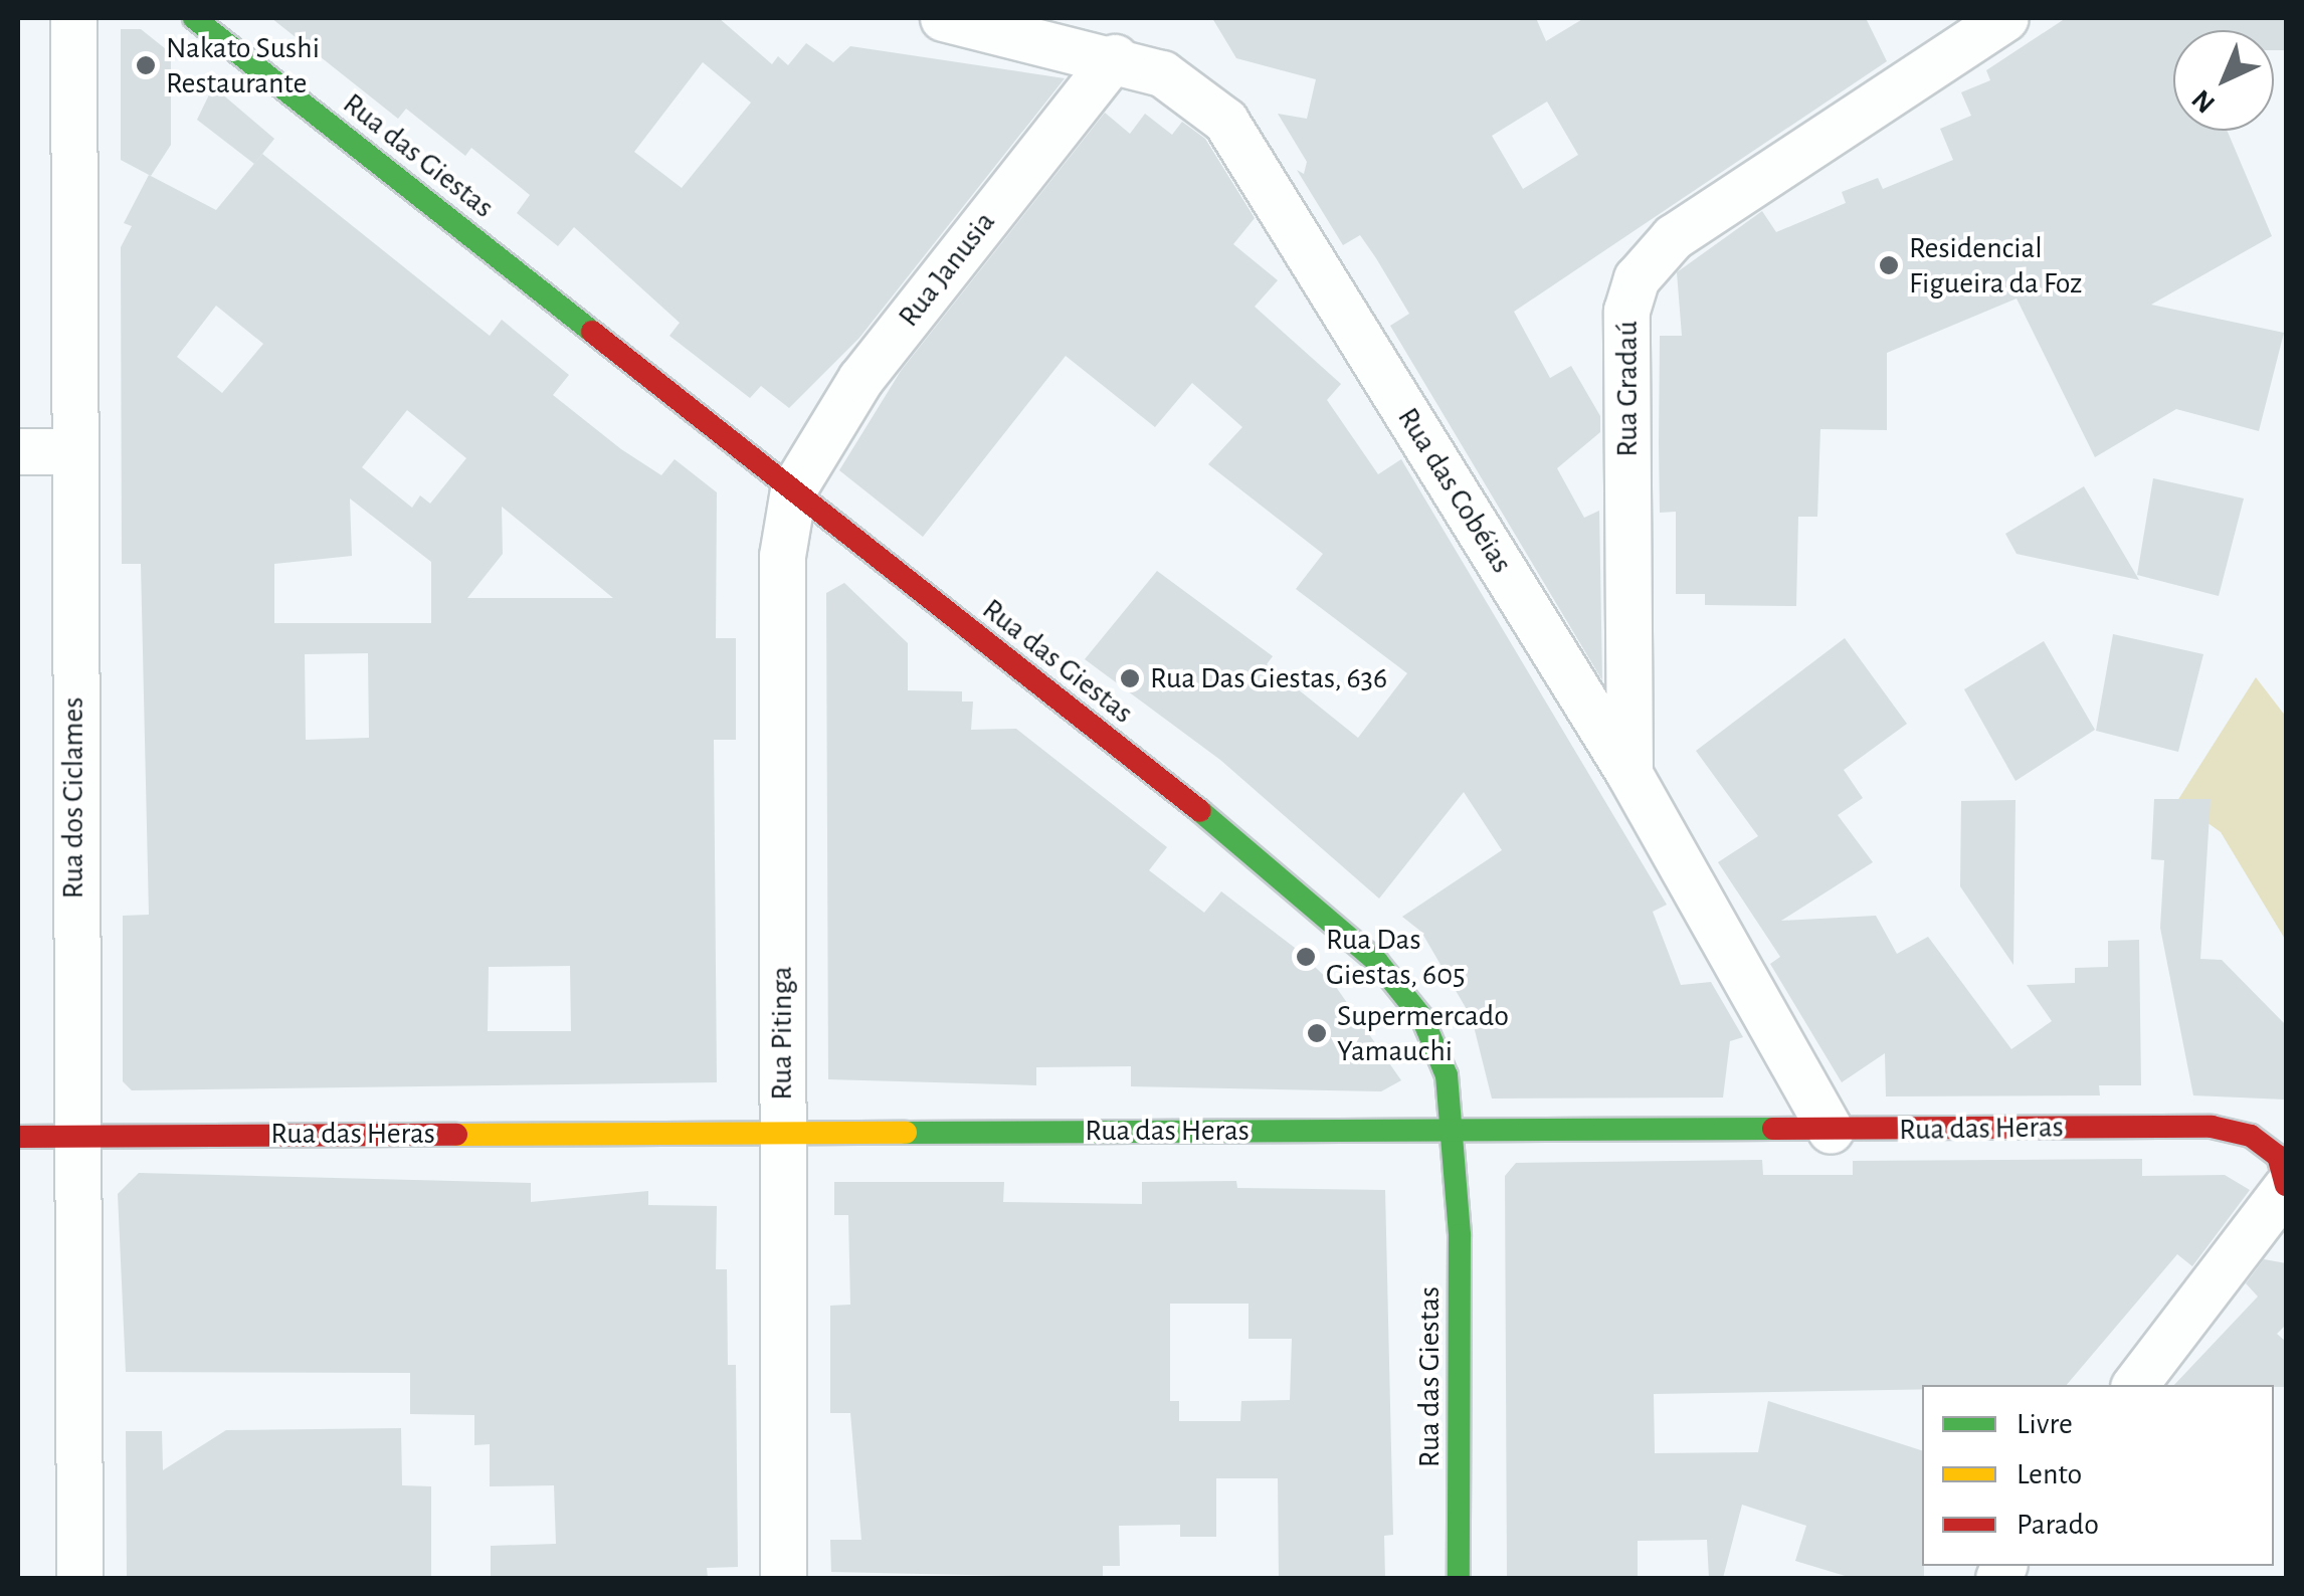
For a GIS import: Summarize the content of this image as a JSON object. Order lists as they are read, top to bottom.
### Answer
{
  "streets": {
    "street": [
      "Rua das Giestas",
      "Rua Janusia",
      "Rua Gradaú",
      "Rua das Cobéias",
      "Rua dos Ciclames",
      "Rua Pitinga",
      "Rua das Heras"
    ]
  },
  "crossings": [
    ["Rua das Giestas", "Rua Janusia"],
    ["Rua das Giestas", "Rua Pitinga"],
    ["Rua das Giestas", "Rua das Heras"],
    ["Rua Janusia", "Rua das Cobéias"],
    ["Rua Janusia", "Rua Pitinga"],
    ["Rua Gradaú", "Rua das Cobéias"],
    ["Rua das Cobéias", "Rua das Heras"],
    ["Rua dos Ciclames", "Rua das Heras"],
    ["Rua Pitinga", "Rua das Heras"]
  ],
  "places": [
    "Nakato Sushi Restaurante",
    "Residencial Figueira da Foz",
    "Rua Das Giestas, 636",
    "Rua Das Giestas, 605",
    "Supermercado Yamauchi"
  ],
  "legend": ["Livre", "Lento", "Parado"],
  "north": "bottom left"
}
